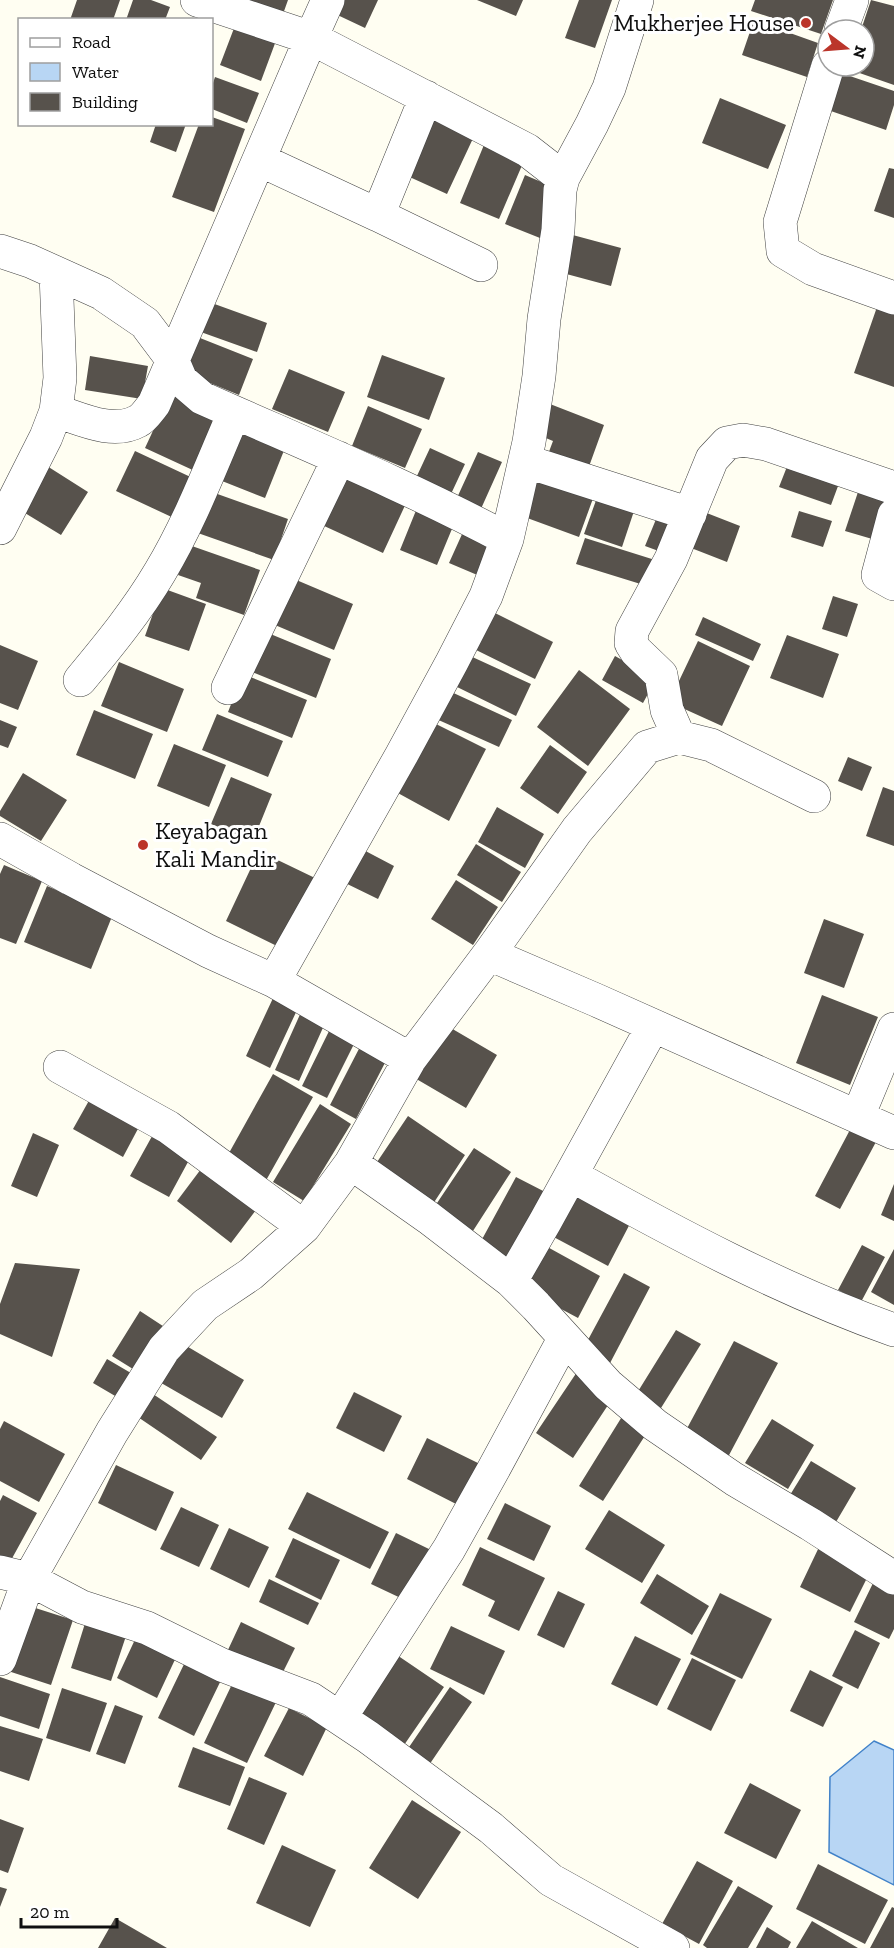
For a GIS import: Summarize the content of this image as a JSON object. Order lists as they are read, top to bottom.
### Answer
{
  "places": ["Mukherjee House", "Keyabagan Kali Mandir"],
  "legend": ["Road", "Water", "Building"],
  "scale_bar": "20 m",
  "north": "right"
}
